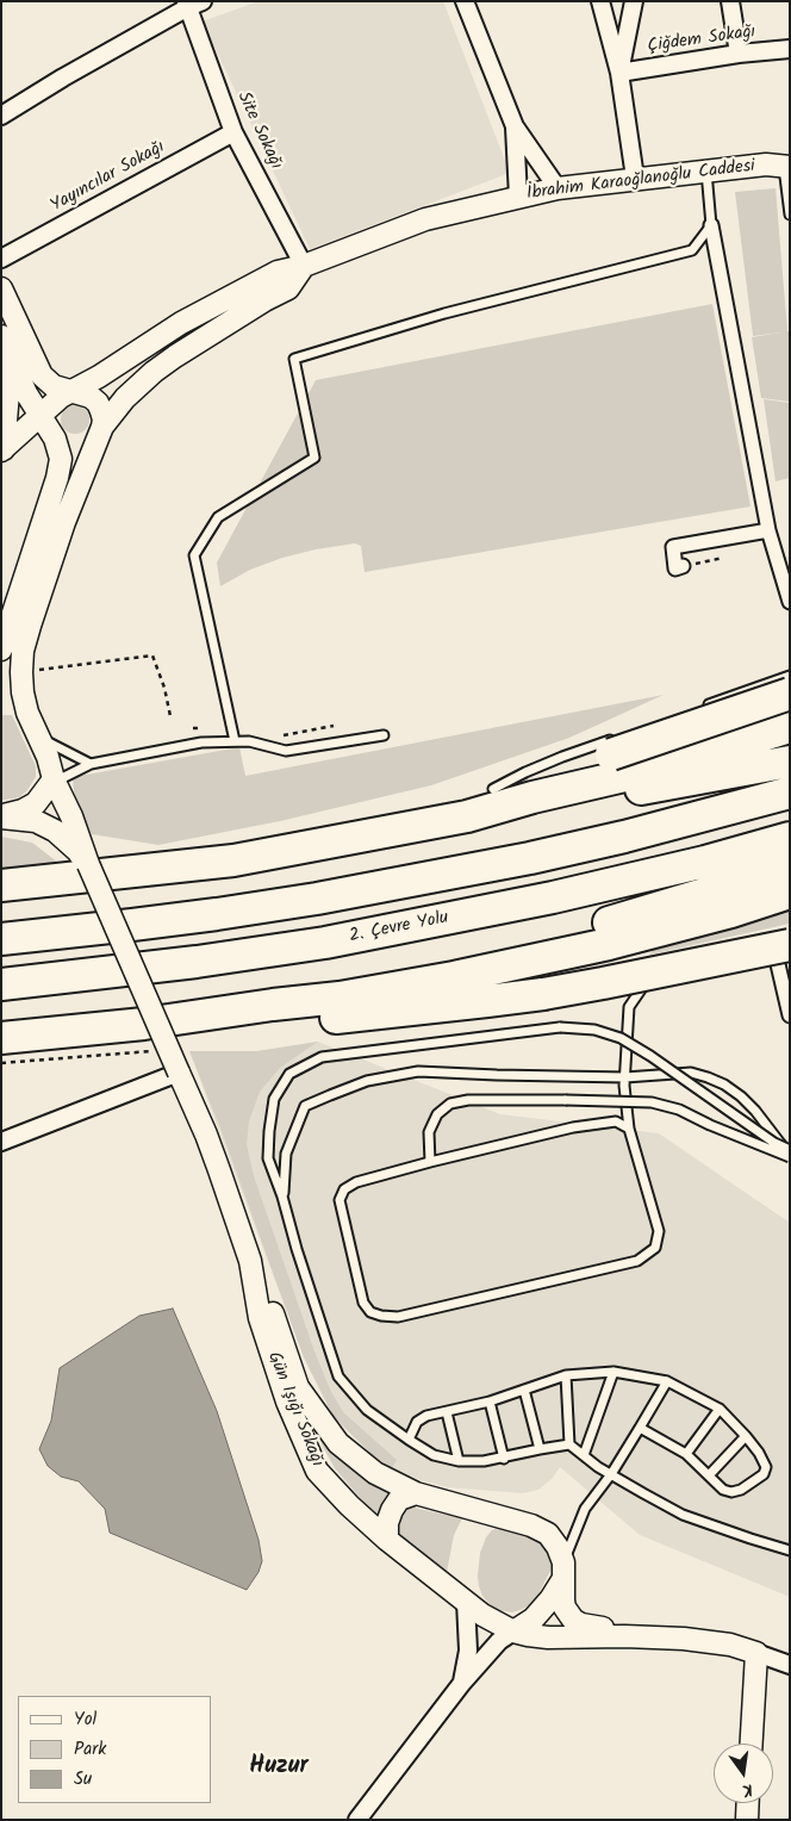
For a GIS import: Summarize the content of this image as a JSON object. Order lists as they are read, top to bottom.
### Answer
{
  "streets": {
    "highway": ["2. Çevre Yolu"],
    "street": [
      "Çiğdem Sokağı",
      "Site Sokağı",
      "Yayıncılar Sokağı",
      "İbrahim Karaoğlanoğlu Caddesi",
      "Gün Işığı Sokağı"
    ]
  },
  "crossings": [
    ["Site Sokağı", "Yayıncılar Sokağı"],
    ["Site Sokağı", "İbrahim Karaoğlanoğlu Caddesi"]
  ],
  "districts": ["Huzur"],
  "legend": ["Yol", "Park", "Su"],
  "north": "bottom"
}
